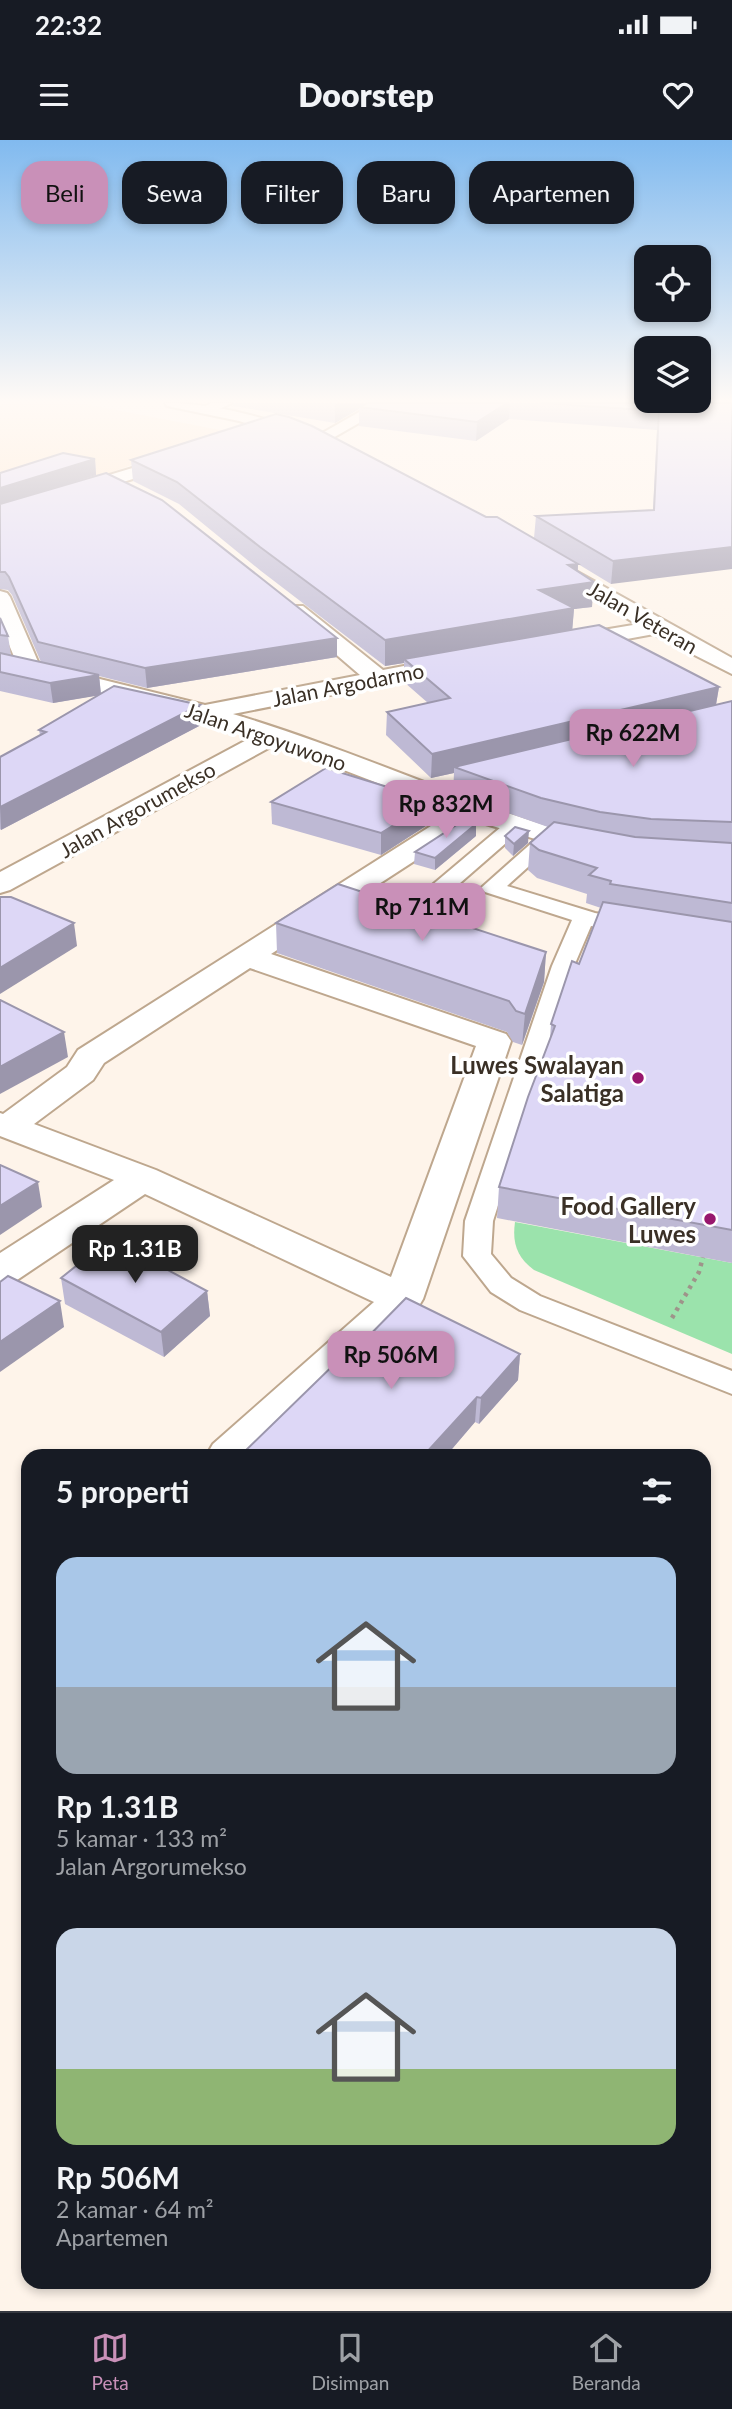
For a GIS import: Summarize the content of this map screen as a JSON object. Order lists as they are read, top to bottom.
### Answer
{
  "streets": {
    "street": [
      "Jalan Veteran",
      "Jalan Argodarmo",
      "Jalan Argoyuwono",
      "Jalan Argorumekso"
    ]
  },
  "crossings": [
    ["Jalan Argodarmo", "Jalan Argoyuwono"],
    ["Jalan Argoyuwono", "Jalan Argorumekso"]
  ],
  "places": ["Luwes Swalayan Salatiga", "Food Gallery Luwes"],
  "page": {
    "status": "22:32",
    "header": "Doorstep",
    "chip": [
      "Beli",
      "Sewa",
      "Filter",
      "Baru",
      "Apartemen"
    ],
    "price": [
      "Rp 622M",
      "Rp 832M",
      "Rp 711M",
      "Rp 1.31B",
      "Rp 506M"
    ],
    "heading": "5 properti",
    "list": [
      {
        "name": "Rp 1.31B",
        "note": "5 kamar · 133 m² · Jalan Argorumekso"
      },
      {
        "name": "Rp 506M",
        "note": "2 kamar · 64 m² · Apartemen"
      }
    ],
    "tabs": ["Peta", "Disimpan", "Beranda"]
  }
}
